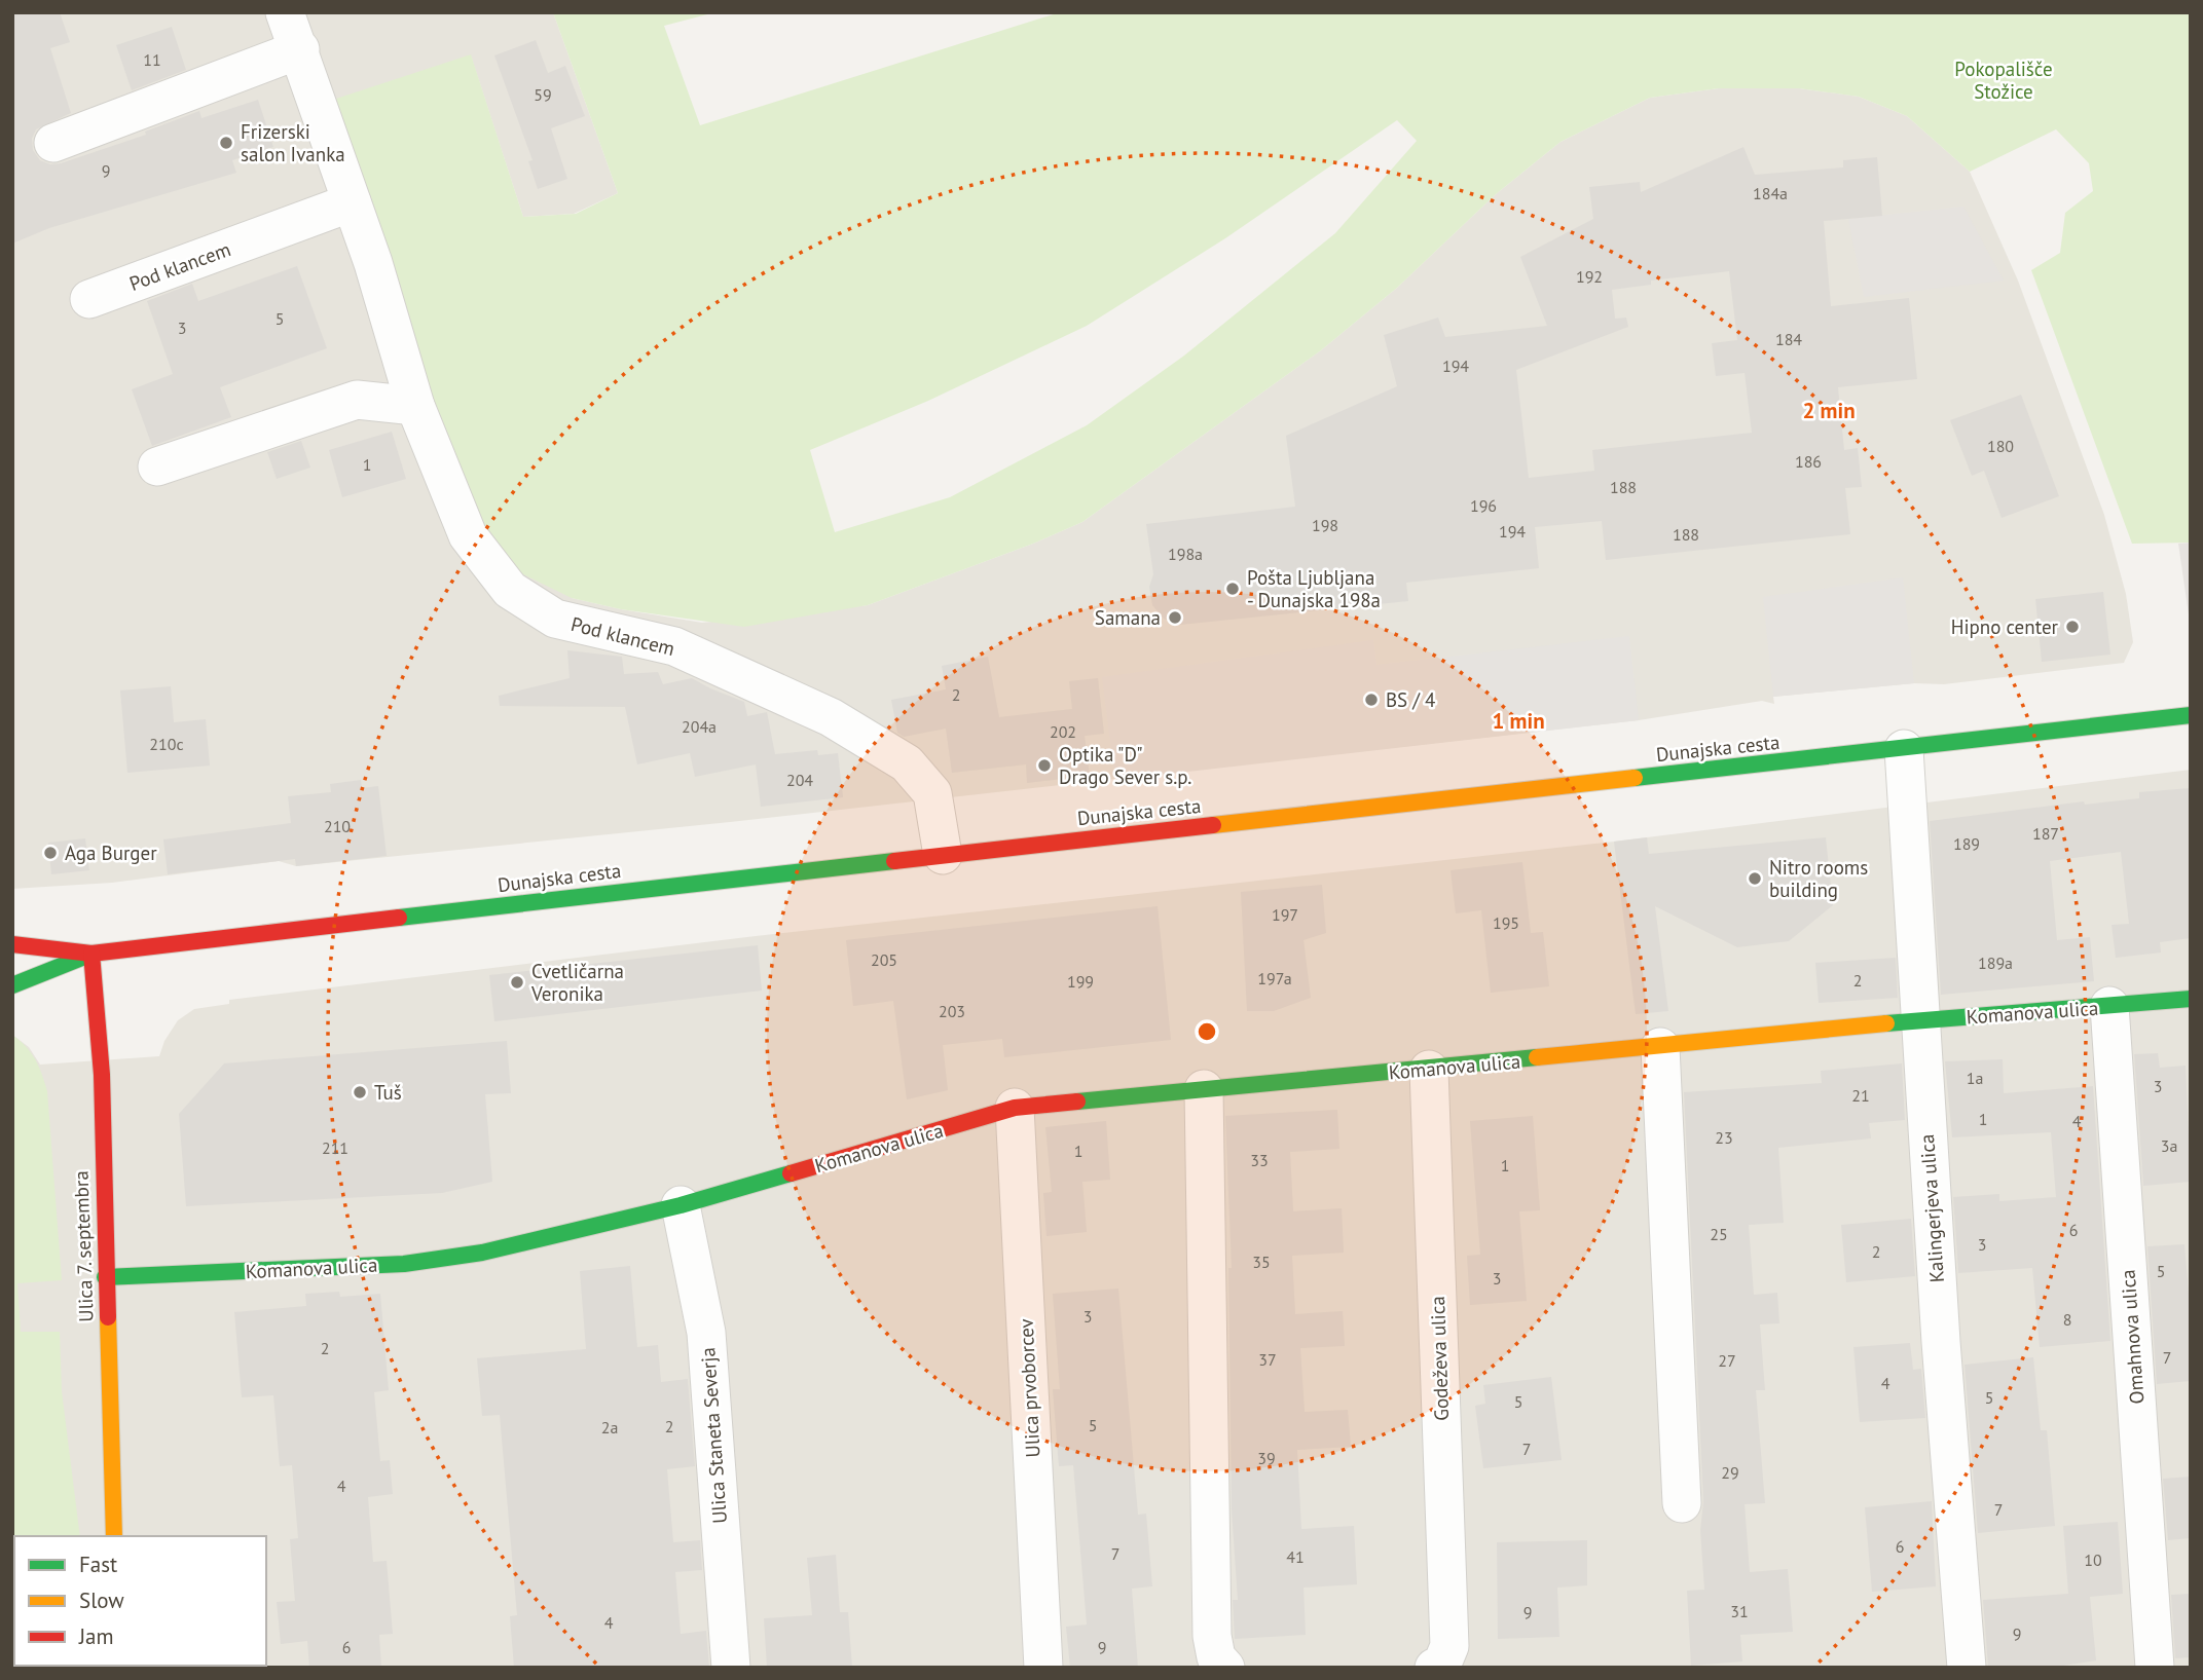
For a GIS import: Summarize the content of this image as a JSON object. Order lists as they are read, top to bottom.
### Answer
{
  "streets": {
    "street": [
      "Pod klancem",
      "Dunajska cesta",
      "Komanova ulica",
      "Kalingerjeva ulica",
      "Ulica 7. septembra",
      "Omahnova ulica",
      "Godeževa ulica",
      "Ulica prvoborcev",
      "Ulica Staneta Severja"
    ]
  },
  "crossings": [
    ["Pod klancem", "Dunajska cesta"],
    ["Dunajska cesta", "Kalingerjeva ulica"],
    ["Dunajska cesta", "Ulica 7. septembra"],
    ["Komanova ulica", "Kalingerjeva ulica"],
    ["Komanova ulica", "Ulica 7. septembra"],
    ["Komanova ulica", "Omahnova ulica"],
    ["Komanova ulica", "Godeževa ulica"],
    ["Komanova ulica", "Ulica prvoborcev"],
    ["Komanova ulica", "Ulica Staneta Severja"]
  ],
  "parks": ["Pokopališče Stožice"],
  "places": [
    "Frizerski salon Ivanka",
    "Pošta Ljubljana - Dunajska 198a",
    "Samana",
    "Hipno center",
    "BS / 4",
    "Optika \"D\" Drago Sever s.p.",
    "Aga Burger",
    "Nitro rooms building",
    "Cvetličarna Veronika",
    "Tuš"
  ],
  "house_numbers": [
    "11",
    "59",
    "9",
    "184a",
    "192",
    "5",
    "3",
    "184",
    "194",
    "180",
    "186",
    "1",
    "188",
    "196",
    "198",
    "194",
    "188",
    "198a",
    "2",
    "204a",
    "202",
    "210c",
    "204",
    "210",
    "187",
    "189",
    "197",
    "195",
    "205",
    "189a",
    "197a",
    "2",
    "199",
    "203",
    "1a",
    "3",
    "21",
    "1",
    "4",
    "23",
    "3a",
    "211",
    "1",
    "33",
    "1",
    "6",
    "25",
    "3",
    "2",
    "35",
    "5",
    "3",
    "3",
    "8",
    "2",
    "7",
    "37",
    "27",
    "4",
    "5",
    "5",
    "5",
    "2",
    "2a",
    "7",
    "39",
    "29",
    "4",
    "7",
    "6",
    "7",
    "41",
    "10",
    "31",
    "9",
    "4",
    "9",
    "6",
    "9"
  ],
  "legend": ["Fast", "Slow", "Jam"],
  "rings": ["2 min", "1 min"]
}
